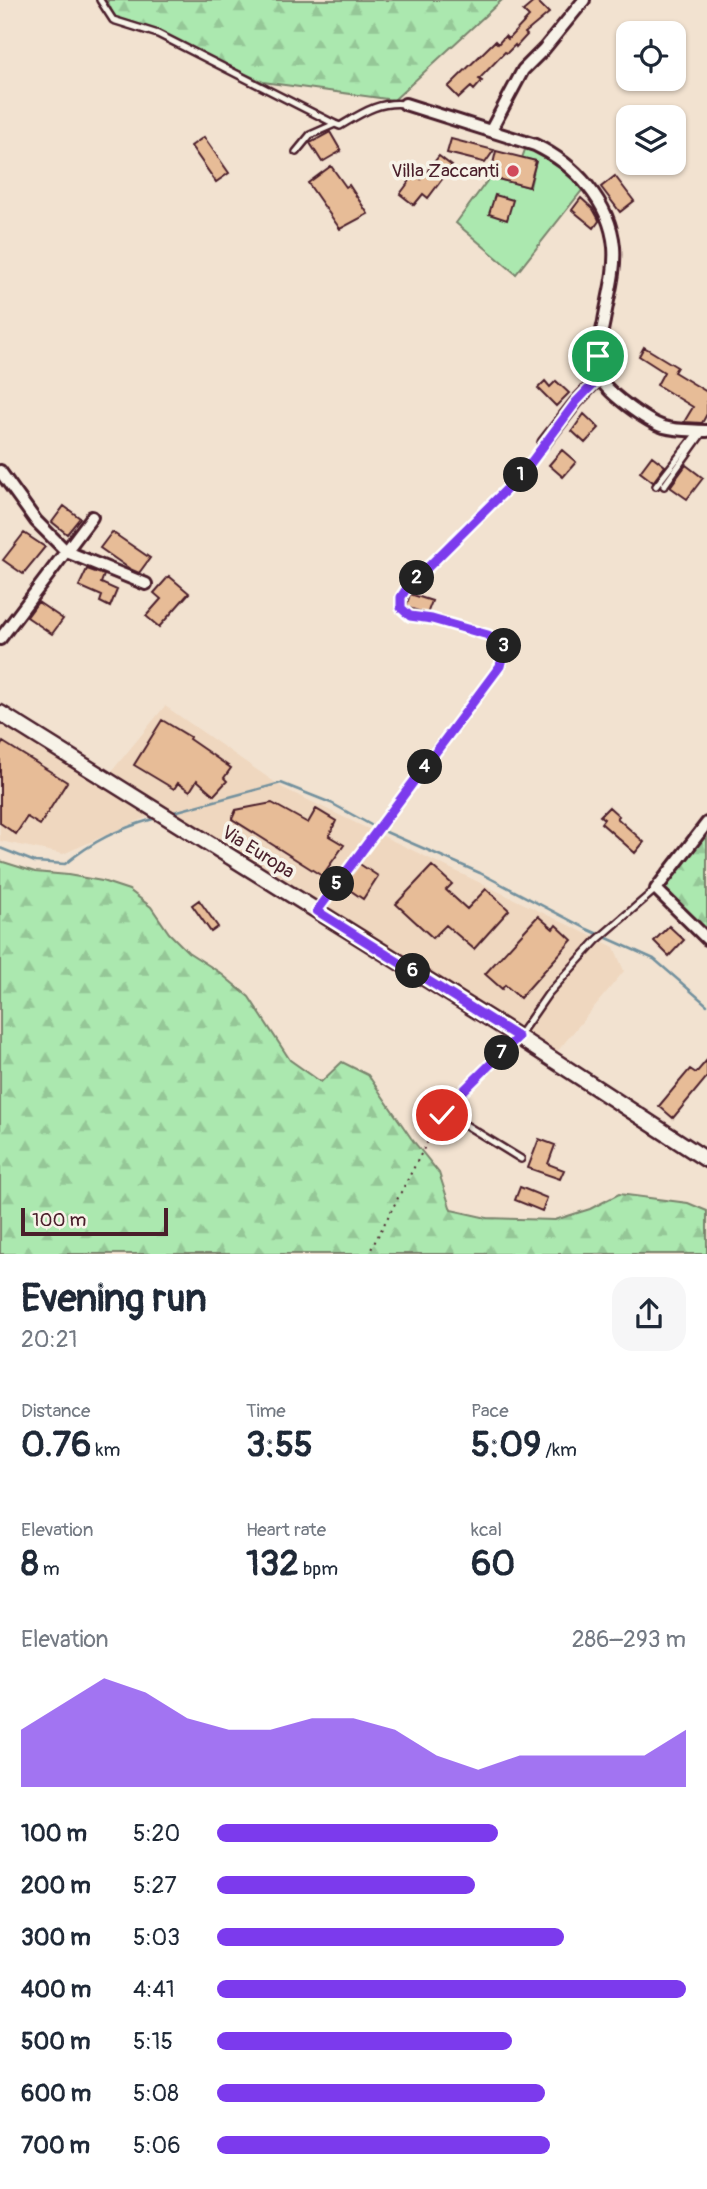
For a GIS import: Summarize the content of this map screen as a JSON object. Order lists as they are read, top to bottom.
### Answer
{
  "streets": {
    "main road": ["Via Europa"]
  },
  "places": ["Villa Zaccanti"],
  "scale_bar": "100 m",
  "page": {
    "pins": [
      "1",
      "2",
      "3",
      "4",
      "5",
      "6",
      "7"
    ],
    "scale": "100 m",
    "heading": ["Evening run", "20:21"],
    "stats": [
      ["Distance", "0.76 km"],
      ["Time", "3:55"],
      ["Pace", "5:09 /km"],
      ["Elevation", "8 m"],
      ["Heart rate", "132 bpm"],
      ["kcal", "60"]
    ],
    "chart": ["Elevation", "286–293 m"],
    "list": [
      {
        "name": "100 m",
        "note": "5:20"
      },
      {
        "name": "200 m",
        "note": "5:27"
      },
      {
        "name": "300 m",
        "note": "5:03"
      },
      {
        "name": "400 m",
        "note": "4:41"
      },
      {
        "name": "500 m",
        "note": "5:15"
      },
      {
        "name": "600 m",
        "note": "5:08"
      },
      {
        "name": "700 m",
        "note": "5:06"
      }
    ]
  }
}
